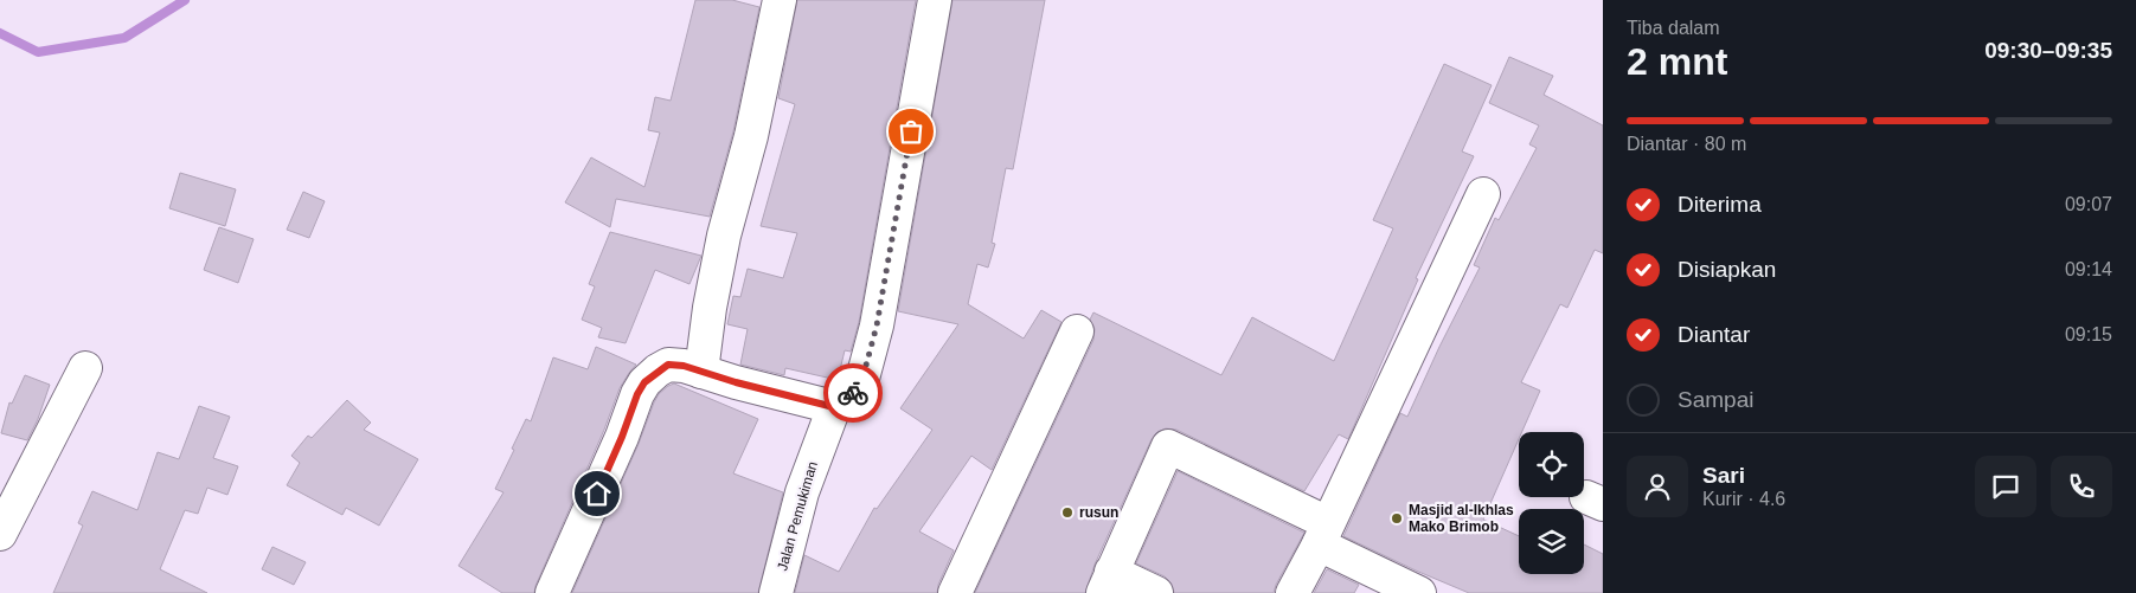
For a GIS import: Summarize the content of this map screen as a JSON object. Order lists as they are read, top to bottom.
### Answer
{
  "streets": {
    "street": ["Jalan Pemukiman"]
  },
  "places": ["rusun", "Masjid al-Ikhlas Mako Brimob"],
  "page": {
    "heading": ["2 mnt", "Tiba dalam", "09:30–09:35"],
    "panel": ["Sari", "Kurir · 4.6"],
    "bar": "Diantar · 80 m",
    "list": [
      ["Diterima", "09:07"],
      ["Disiapkan", "09:14"],
      ["Diantar", "09:15"],
      "Sampai"
    ]
  }
}
